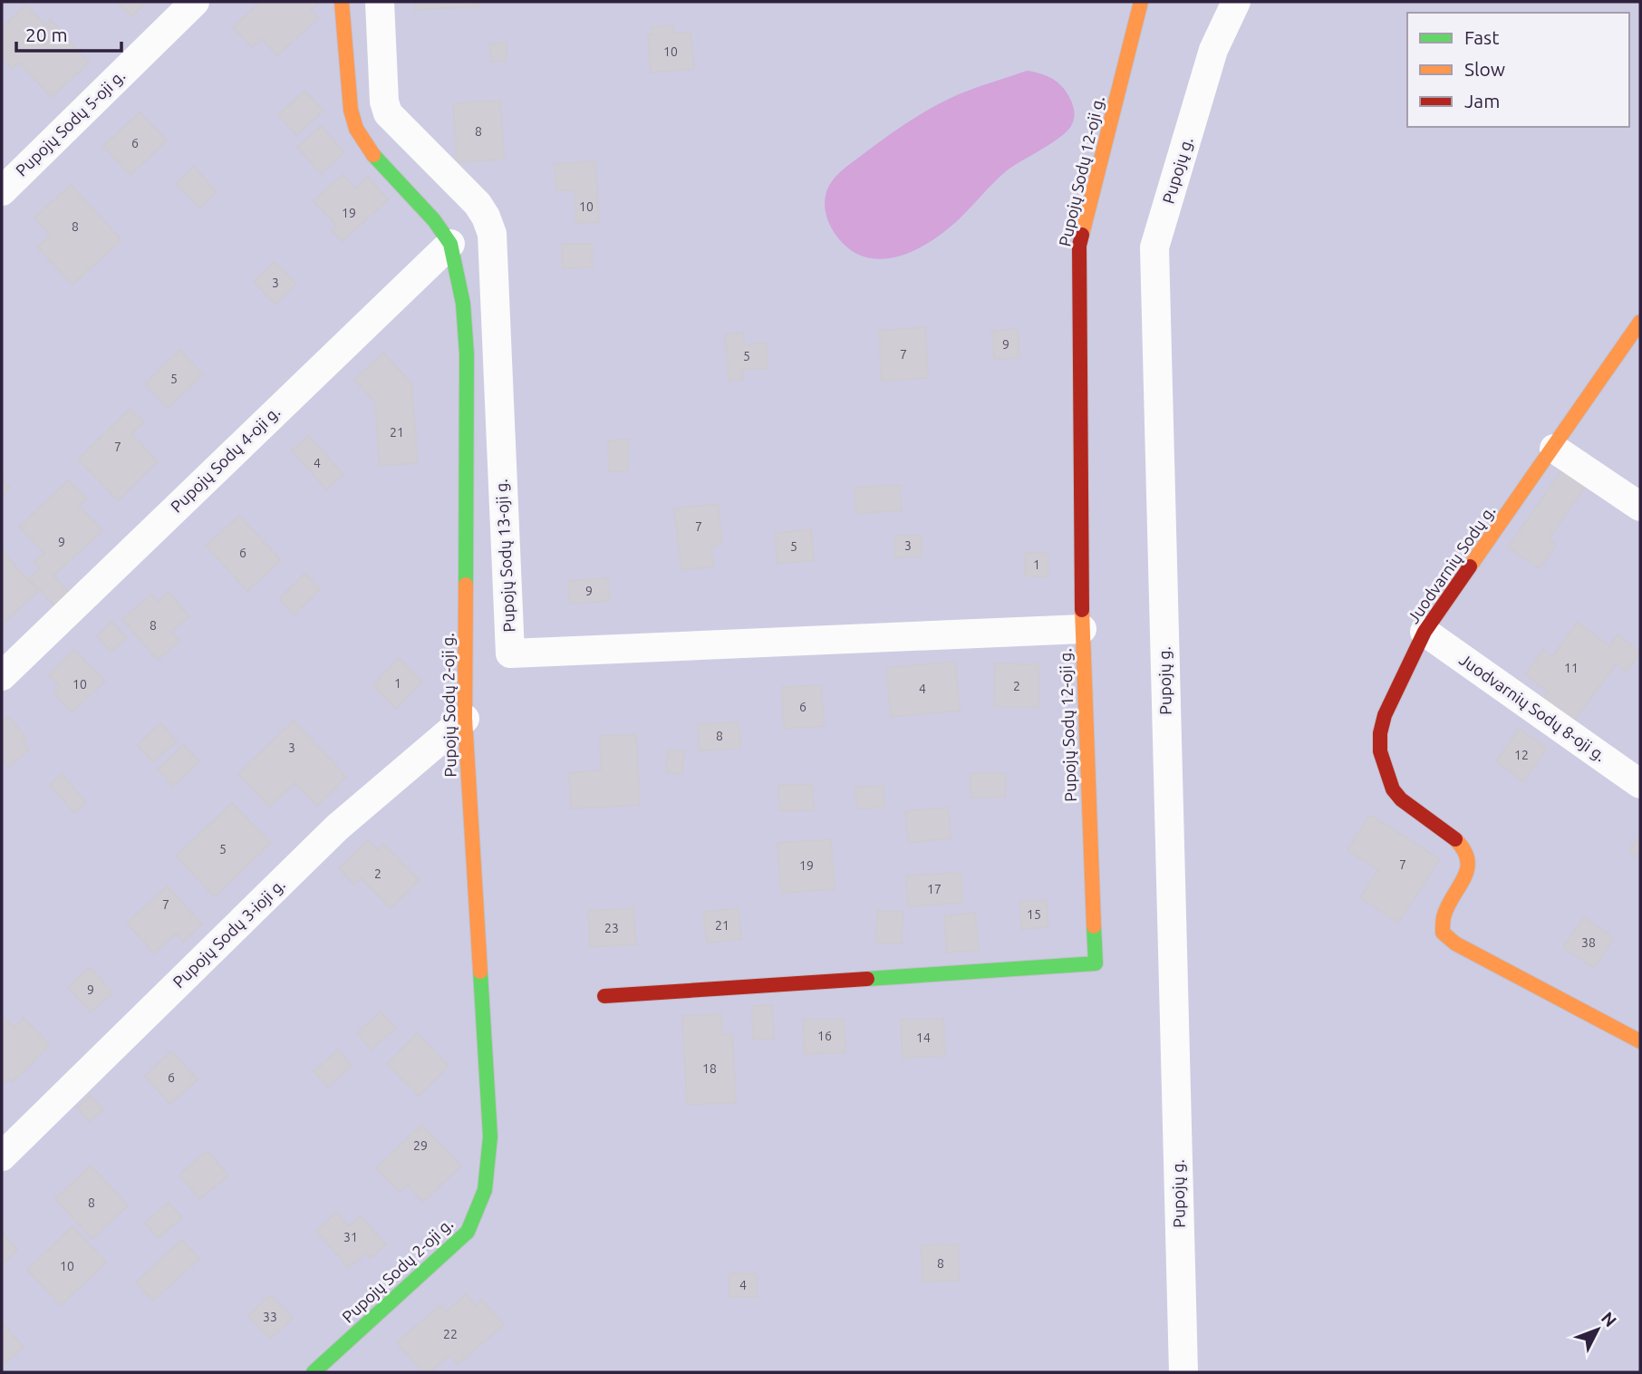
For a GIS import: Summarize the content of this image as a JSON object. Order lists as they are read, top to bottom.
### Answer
{
  "streets": {
    "street": [
      "Pupojų Sodų 5-oji g.",
      "Pupojų g.",
      "Pupojų Sodų 12-oji g.",
      "Pupojų Sodų 4-oji g.",
      "Pupojų Sodų 13-oji g.",
      "Juodvarnių Sodų g.",
      "Pupojų Sodų 2-oji g.",
      "Juodvarnių Sodų 8-oji g.",
      "Pupojų Sodų 3-ioji g."
    ]
  },
  "crossings": [
    ["Pupojų Sodų 12-oji g.", "Pupojų Sodų 13-oji g."],
    ["Pupojų Sodų 4-oji g.", "Pupojų Sodų 2-oji g."],
    ["Juodvarnių Sodų g.", "Juodvarnių Sodų 8-oji g."],
    ["Pupojų Sodų 2-oji g.", "Pupojų Sodų 3-ioji g."]
  ],
  "house_numbers": [
    "10",
    "8",
    "6",
    "10",
    "19",
    "8",
    "3",
    "9",
    "7",
    "5",
    "5",
    "21",
    "7",
    "4",
    "7",
    "9",
    "3",
    "5",
    "6",
    "1",
    "9",
    "8",
    "11",
    "1",
    "10",
    "2",
    "4",
    "6",
    "8",
    "3",
    "12",
    "5",
    "7",
    "19",
    "2",
    "17",
    "7",
    "15",
    "21",
    "23",
    "38",
    "9",
    "16",
    "14",
    "18",
    "6",
    "29",
    "8",
    "31",
    "8",
    "10",
    "4",
    "33",
    "22"
  ],
  "legend": ["Fast", "Slow", "Jam"],
  "scale_bar": "20 m",
  "north": "top right"
}
